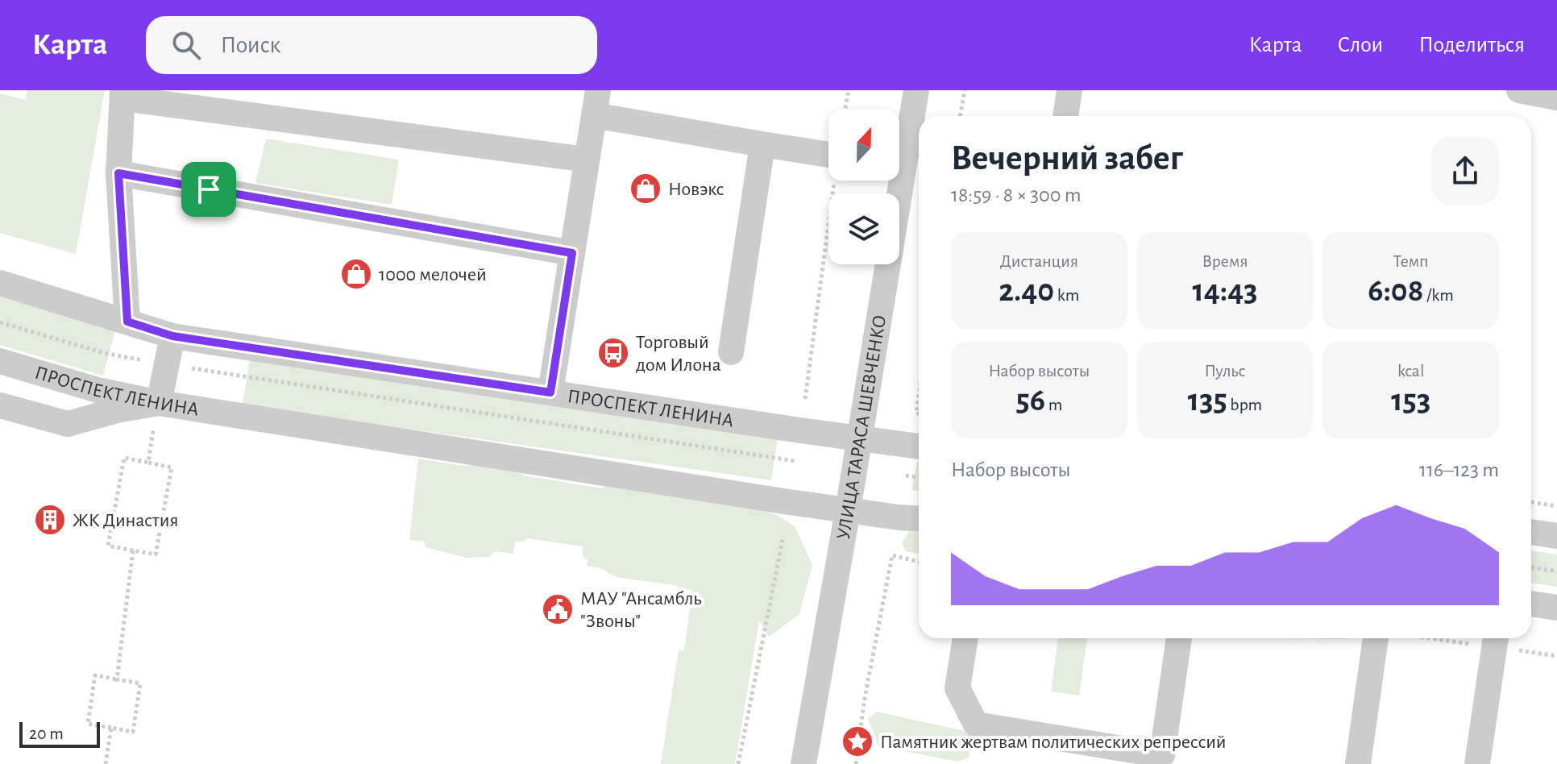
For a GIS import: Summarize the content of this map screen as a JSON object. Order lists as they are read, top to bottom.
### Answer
{
  "streets": {
    "street": ["ПРОСПЕКТ ЛЕНИНА", "УЛИЦА ТАРАСА ШЕВЧЕНКО"]
  },
  "crossings": [
    ["ПРОСПЕКТ ЛЕНИНА", "УЛИЦА ТАРАСА ШЕВЧЕНКО"]
  ],
  "places": {
    "shop": ["Новэкс", "1000 мелочей"],
    "bus stop": ["Торговый дом Илона"],
    "building": ["ЖК Династия"],
    "public building": ["МАУ \"Ансамбль \"Звоны\""],
    "place": ["Памятник жертвам политических репрессий"]
  },
  "scale_bar": "20 m",
  "north": "top",
  "page": {
    "header": "Карта",
    "search": "Поиск",
    "nav": ["Карта", "Слои", "Поделиться"],
    "heading": ["Вечерний забег", "18:59 · 8 × 300 m"],
    "stats": [
      ["Дистанция", "2.40 km"],
      ["Время", "14:43"],
      ["Темп", "6:08 /km"],
      ["Набор высоты", "56 m"],
      ["Пульс", "135 bpm"],
      ["kcal", "153"]
    ],
    "chart": ["Набор высоты", "116–123 m"],
    "scale": "20 m"
  }
}
